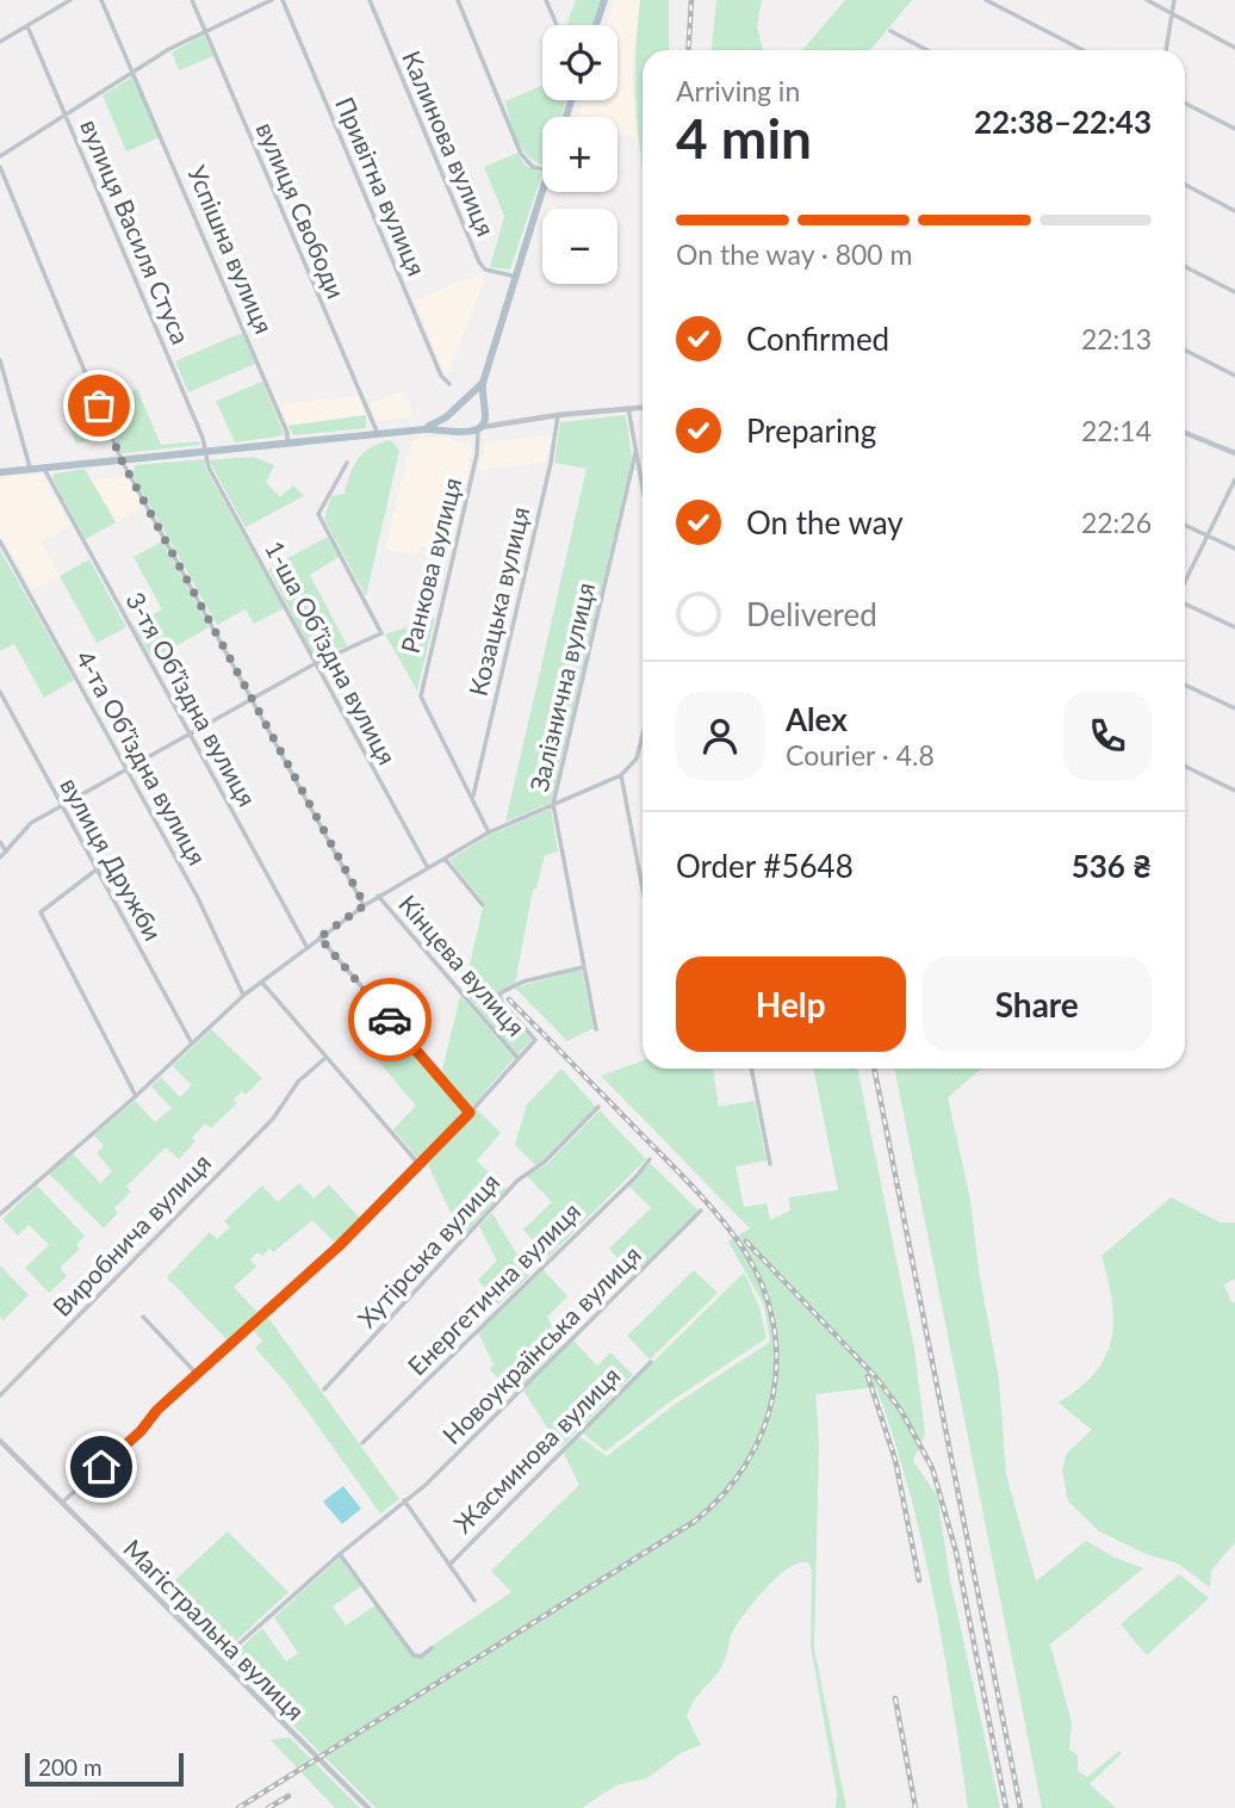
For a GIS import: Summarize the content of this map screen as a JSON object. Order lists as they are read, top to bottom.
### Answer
{
  "streets": {
    "street": [
      "Калинова вулиця",
      "Привітна вулиця",
      "вулиця Свободи",
      "вулиця Василя Стуса",
      "Успішна вулиця",
      "Ранкова вулиця",
      "Козацька вулиця",
      "1-ша Обʼїздна вулиця",
      "Залізнична вулиця",
      "3-тя Обʼїздна вулиця",
      "4-та Обʼїздна вулиця",
      "вулиця Дружби",
      "Кінцева вулиця",
      "Виробнича вулиця",
      "Хутірська вулиця",
      "Енергетична вулиця",
      "Новоукраїнська вулиця",
      "Жасминова вулиця",
      "Магістральна вулиця"
    ]
  },
  "crossings": [
    ["вулиця Василя Стуса", "1-ша Обʼїздна вулиця"],
    ["Ранкова вулиця", "Козацька вулиця"],
    ["Новоукраїнська вулиця", "Магістральна вулиця"]
  ],
  "scale_bar": "200 m",
  "page": {
    "map_buttons": ["+", "−"],
    "heading": ["4 min", "Arriving in", "22:38–22:43"],
    "panel": [
      "Alex",
      "Courier · 4.8",
      "Order #5648",
      "536 ₴"
    ],
    "bar": "On the way · 800 m",
    "list": [
      ["Confirmed", "22:13"],
      ["Preparing", "22:14"],
      ["On the way", "22:26"],
      "Delivered"
    ],
    "buttons": ["Help", "Share"],
    "scale": "200 m"
  }
}
